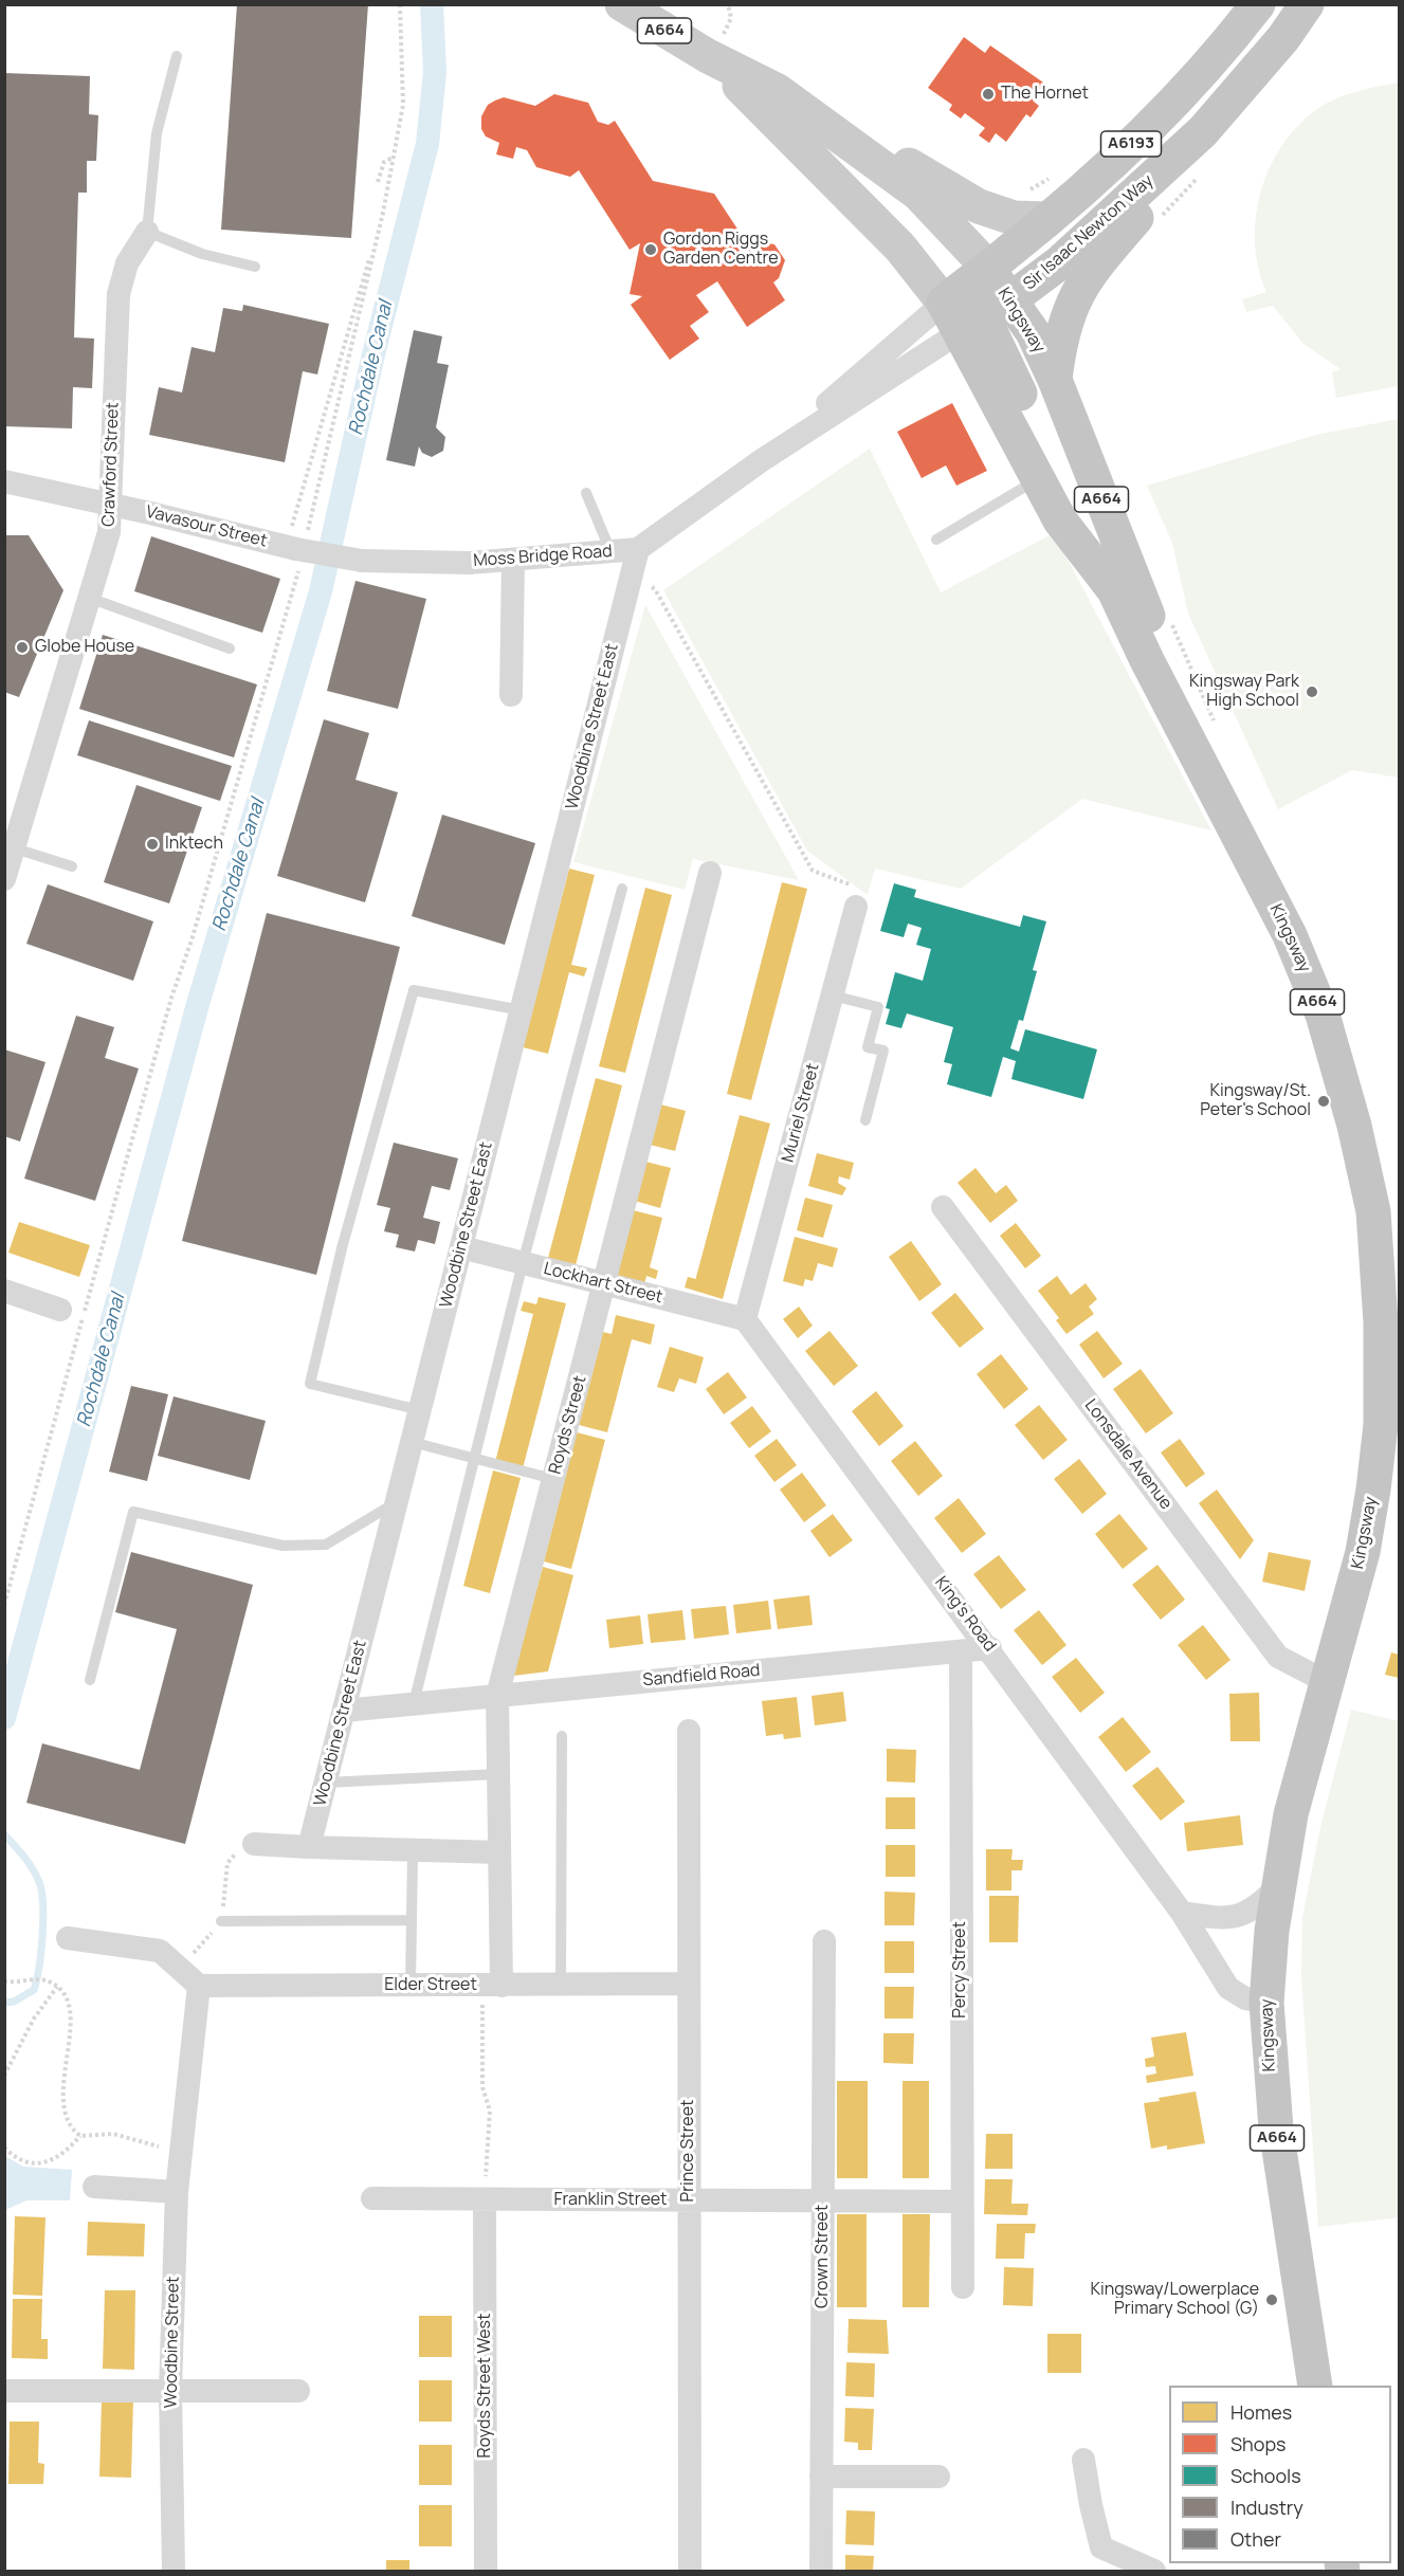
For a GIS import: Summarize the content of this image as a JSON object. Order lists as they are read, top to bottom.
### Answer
{
  "streets": {
    "highway": [
      "A664",
      "A6193",
      "Sir Isaac Newton Way",
      "Kingsway"
    ],
    "street": [
      "Crawford Street",
      "Vavasour Street",
      "Moss Bridge Road",
      "Woodbine Street East",
      "Muriel Street",
      "Lockhart Street",
      "Royds Street",
      "Lonsdale Avenue",
      "King's Road",
      "Sandfield Road",
      "Percy Street",
      "Elder Street",
      "Prince Street",
      "Franklin Street",
      "Crown Street",
      "Woodbine Street",
      "Royds Street West"
    ]
  },
  "crossings": [
    ["A664", "A6193"],
    ["A664", "Sir Isaac Newton Way"],
    ["A664", "Kingsway"],
    ["A664", "Moss Bridge Road"],
    ["A6193", "Sir Isaac Newton Way"],
    ["A6193", "Kingsway"],
    ["Sir Isaac Newton Way", "Kingsway"],
    ["Sir Isaac Newton Way", "Moss Bridge Road"],
    ["Kingsway", "Moss Bridge Road"],
    ["Kingsway", "Lonsdale Avenue"],
    ["Kingsway", "King's Road"],
    ["Crawford Street", "Vavasour Street"],
    ["Vavasour Street", "Moss Bridge Road"],
    ["Moss Bridge Road", "Woodbine Street East"],
    ["Woodbine Street East", "Lockhart Street"],
    ["Woodbine Street East", "Sandfield Road"],
    ["Muriel Street", "Lockhart Street"],
    ["Muriel Street", "King's Road"],
    ["Lockhart Street", "Royds Street"],
    ["Lockhart Street", "King's Road"],
    ["Royds Street", "Sandfield Road"],
    ["Royds Street", "Elder Street"],
    ["King's Road", "Sandfield Road"],
    ["Sandfield Road", "Percy Street"],
    ["Percy Street", "Franklin Street"],
    ["Elder Street", "Prince Street"],
    ["Elder Street", "Woodbine Street"],
    ["Prince Street", "Franklin Street"],
    ["Franklin Street", "Crown Street"],
    ["Franklin Street", "Royds Street West"]
  ],
  "water": ["Rochdale Canal"],
  "places": [
    "The Hornet",
    "Gordon Riggs Garden Centre",
    "Globe House",
    "Kingsway Park High School",
    "Inktech",
    "Kingsway/St. Peter's School",
    "Kingsway/Lowerplace Primary School (G)"
  ],
  "legend": [
    "Homes",
    "Shops",
    "Schools",
    "Industry",
    "Other"
  ]
}
